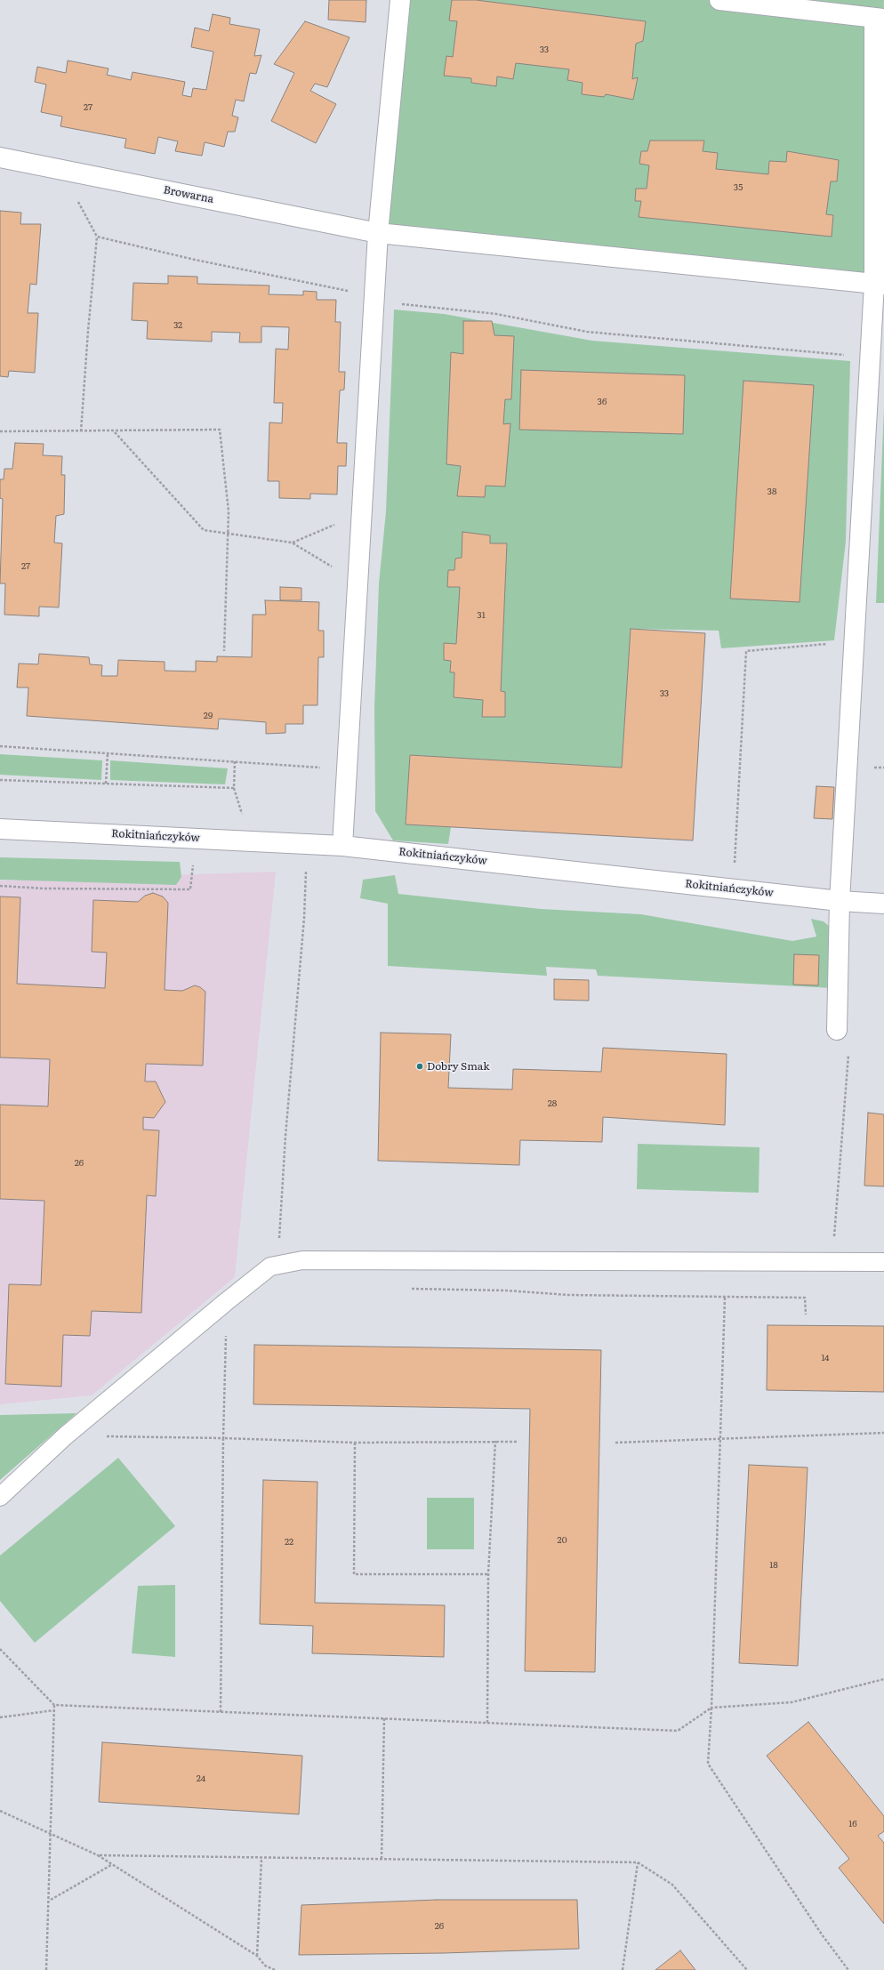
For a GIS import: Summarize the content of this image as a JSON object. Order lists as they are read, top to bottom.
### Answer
{
  "streets": {
    "street": ["Browarna", "Rokitniańczyków"]
  },
  "places": ["Dobry Smak"],
  "house_numbers": [
    "33",
    "27",
    "35",
    "32",
    "36",
    "38",
    "27",
    "31",
    "33",
    "29",
    "28",
    "26",
    "14",
    "20",
    "22",
    "18",
    "24",
    "16",
    "26"
  ]
}
